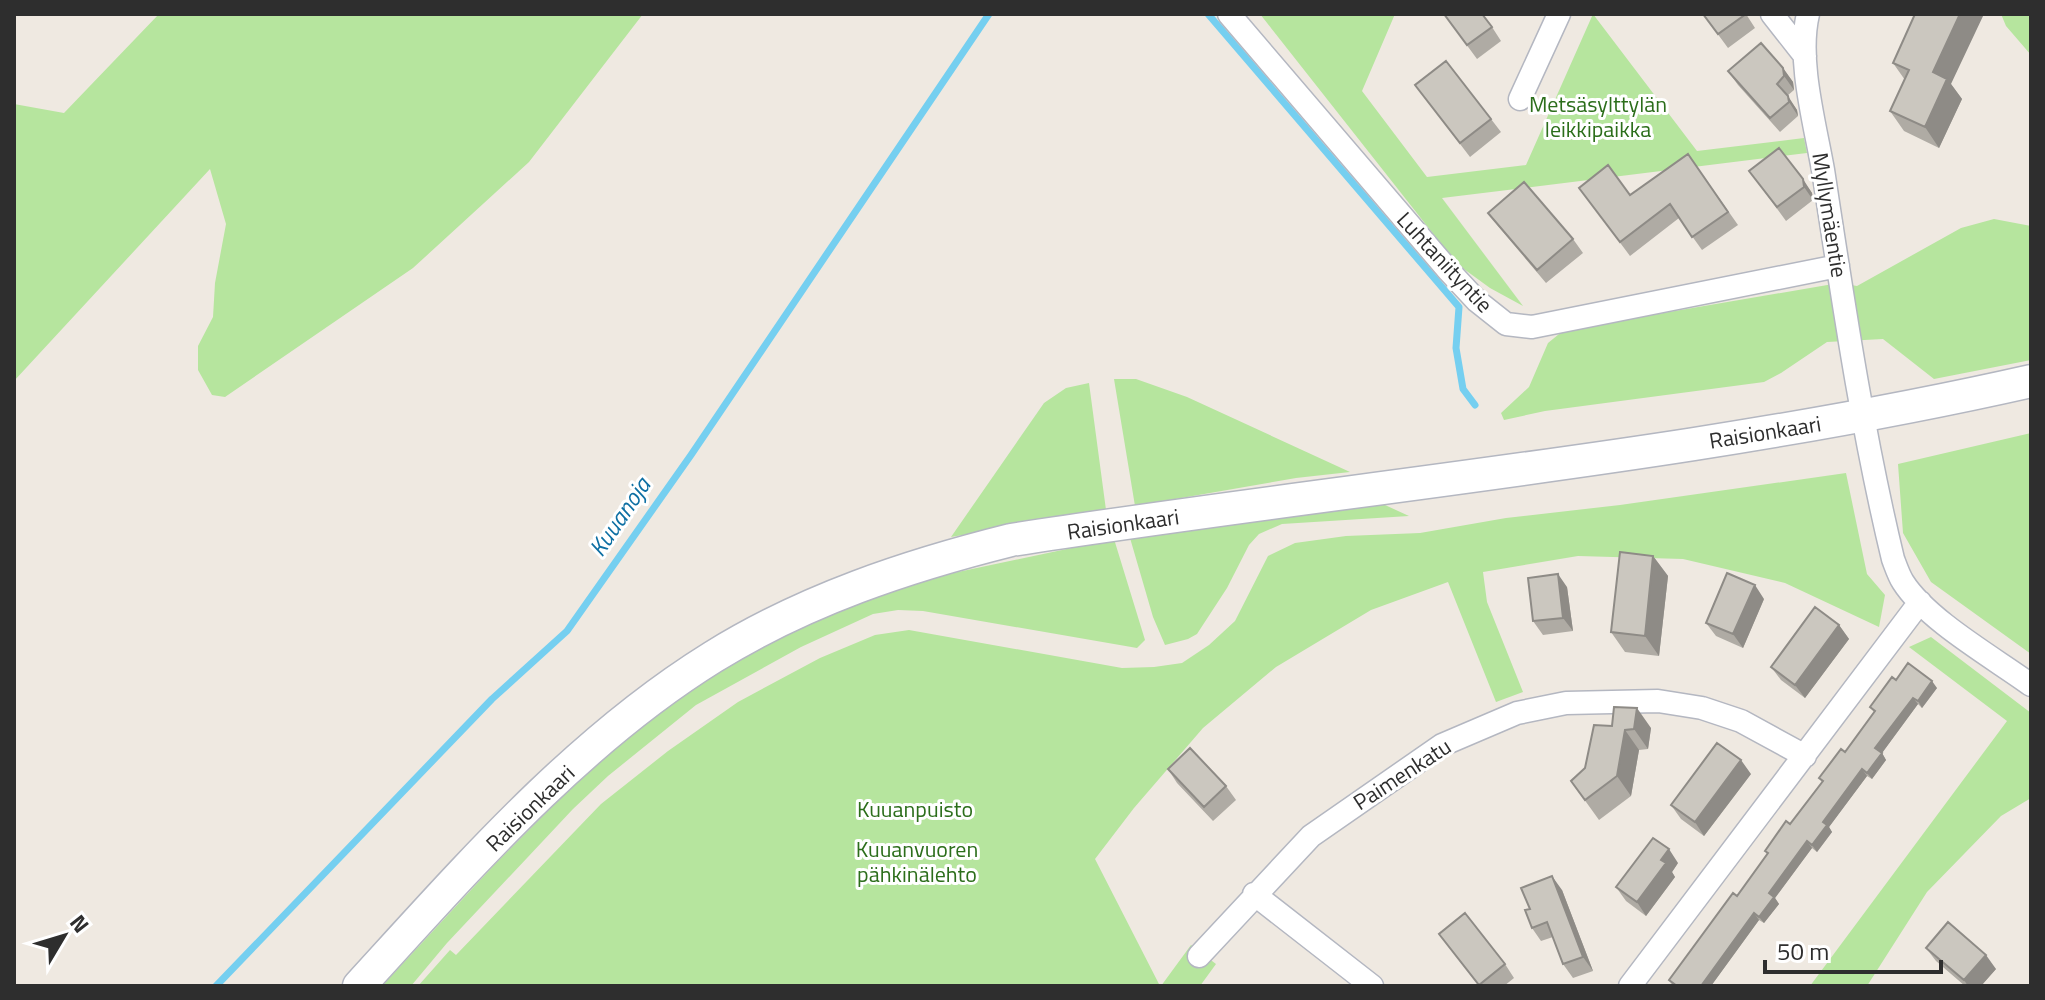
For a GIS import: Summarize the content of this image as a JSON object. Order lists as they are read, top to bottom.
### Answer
{
  "streets": {
    "main road": ["Raisionkaari"],
    "street": ["Myllymäentie", "Luhtaniityntie", "Paimenkatu"]
  },
  "crossings": [
    ["Myllymäentie", "Luhtaniityntie"],
    ["Myllymäentie", "Raisionkaari"]
  ],
  "water": ["Kuuanoja"],
  "parks": ["Metsäsylttylän leikkipaikka", "Kuuanpuisto", "Kuuanvuoren pähkinälehto"],
  "scale_bar": "50 m",
  "north": "top right"
}
